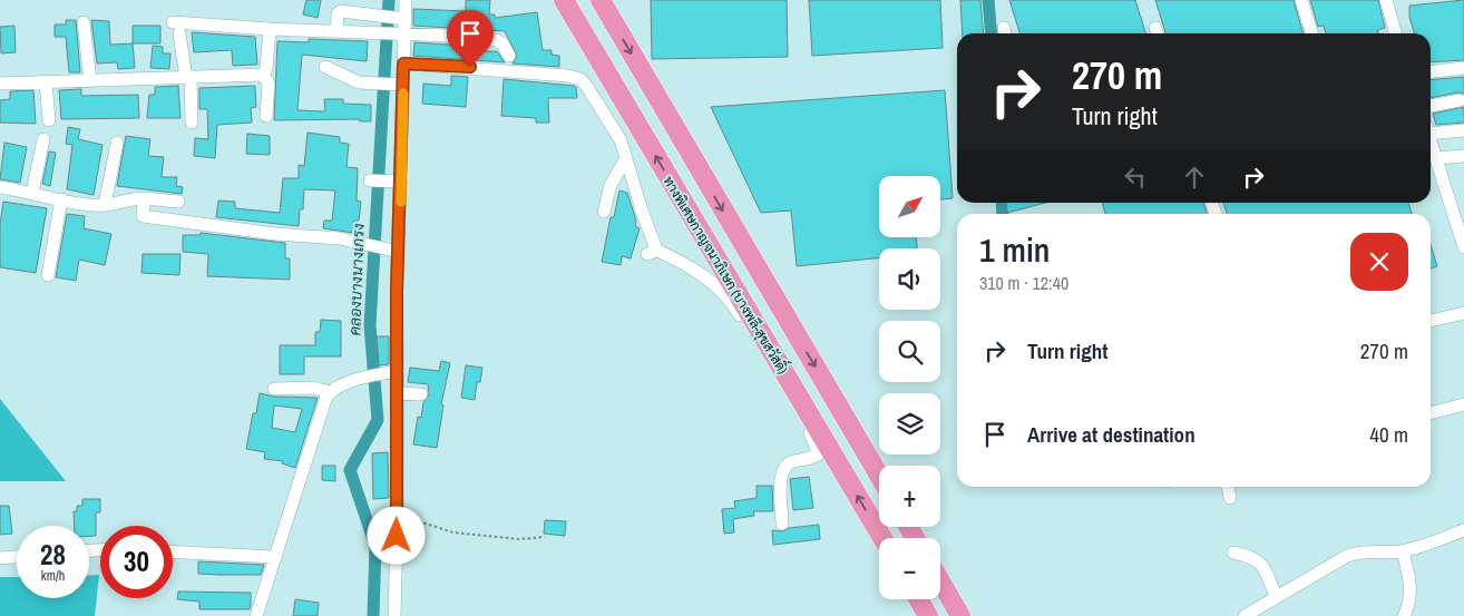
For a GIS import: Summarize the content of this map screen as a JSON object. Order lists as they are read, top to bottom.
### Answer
{
  "streets": {
    "highway": ["ทางพิเศษกาญจนาภิเษก (บางพลี-สุขสวัสดิ์)"]
  },
  "water": ["คลองบางนางเกรง"],
  "north": "top right",
  "page": {
    "turn": ["270 m", "Turn right"],
    "map_buttons": ["+", "−"],
    "heading": ["1 min", "310 m · 12:40"],
    "list": [
      {
        "name": "Turn right",
        "value": "270 m"
      },
      {
        "name": "Arrive at destination",
        "value": "40 m"
      }
    ],
    "speed": "28 km/h",
    "limit": "30"
  }
}
